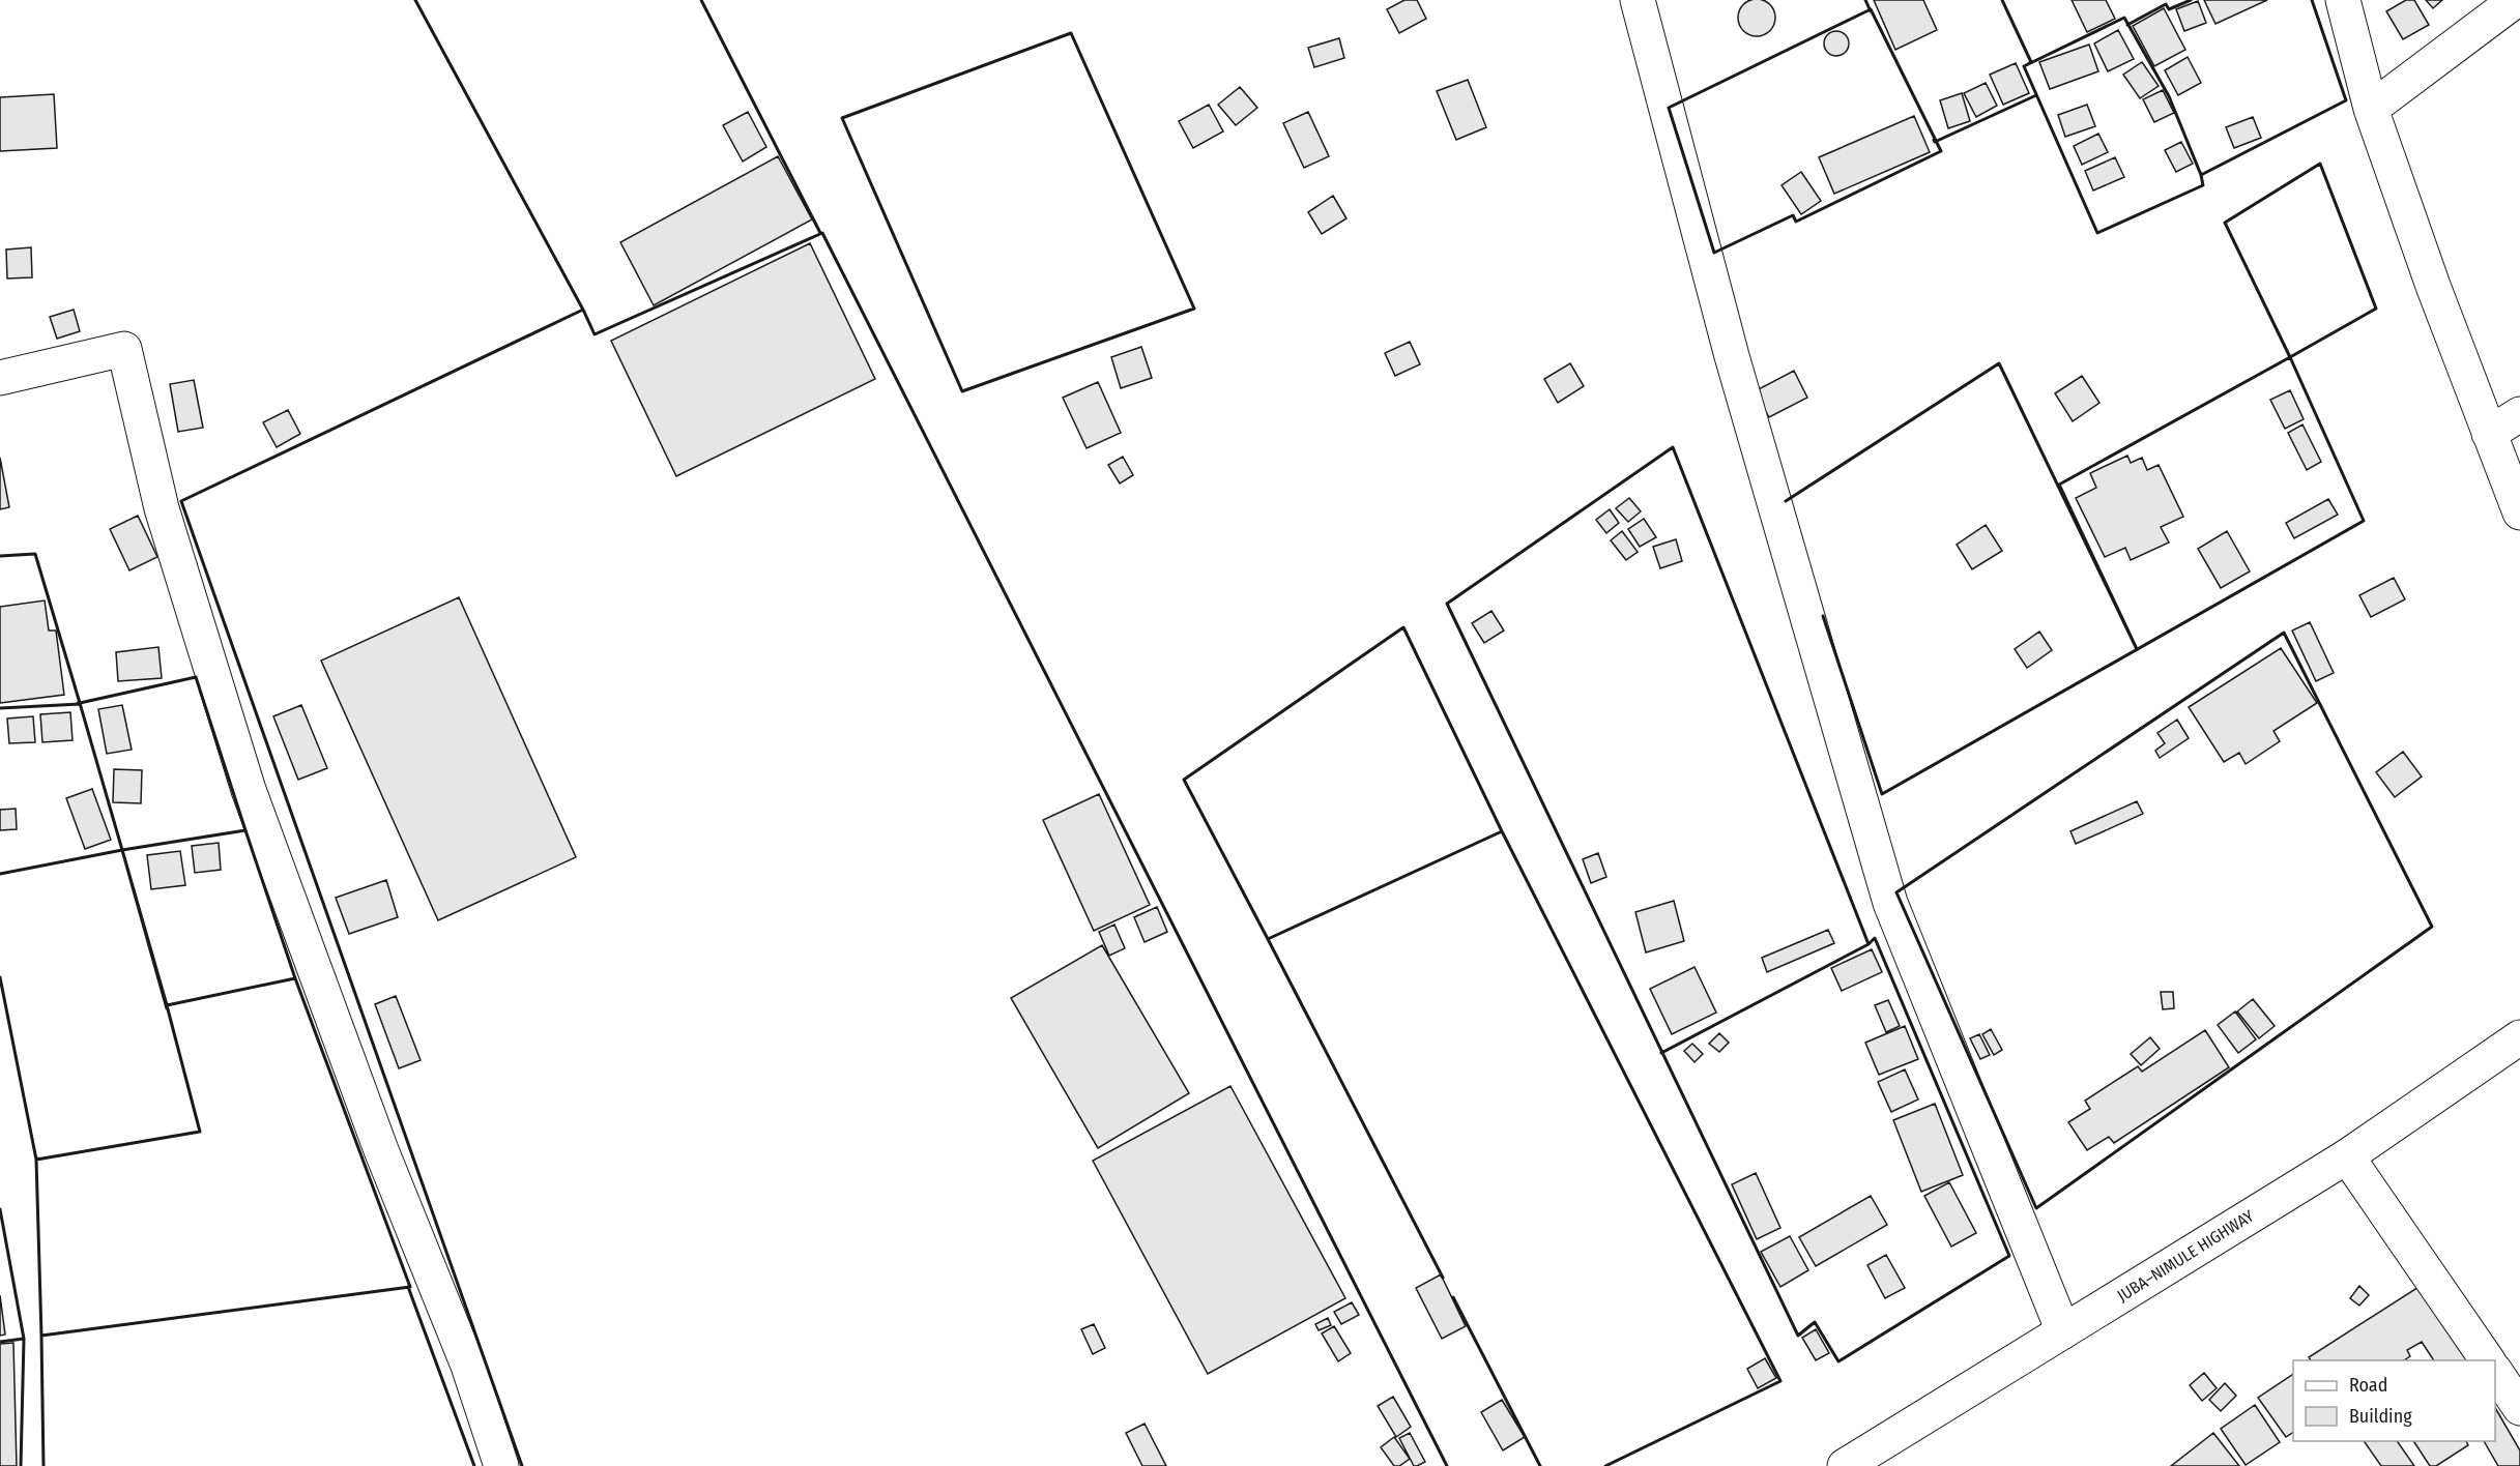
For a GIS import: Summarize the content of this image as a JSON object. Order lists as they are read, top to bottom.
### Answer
{
  "streets": {
    "street": ["JUBA–NIMULE HIGHWAY"]
  },
  "legend": ["Road", "Building"]
}
